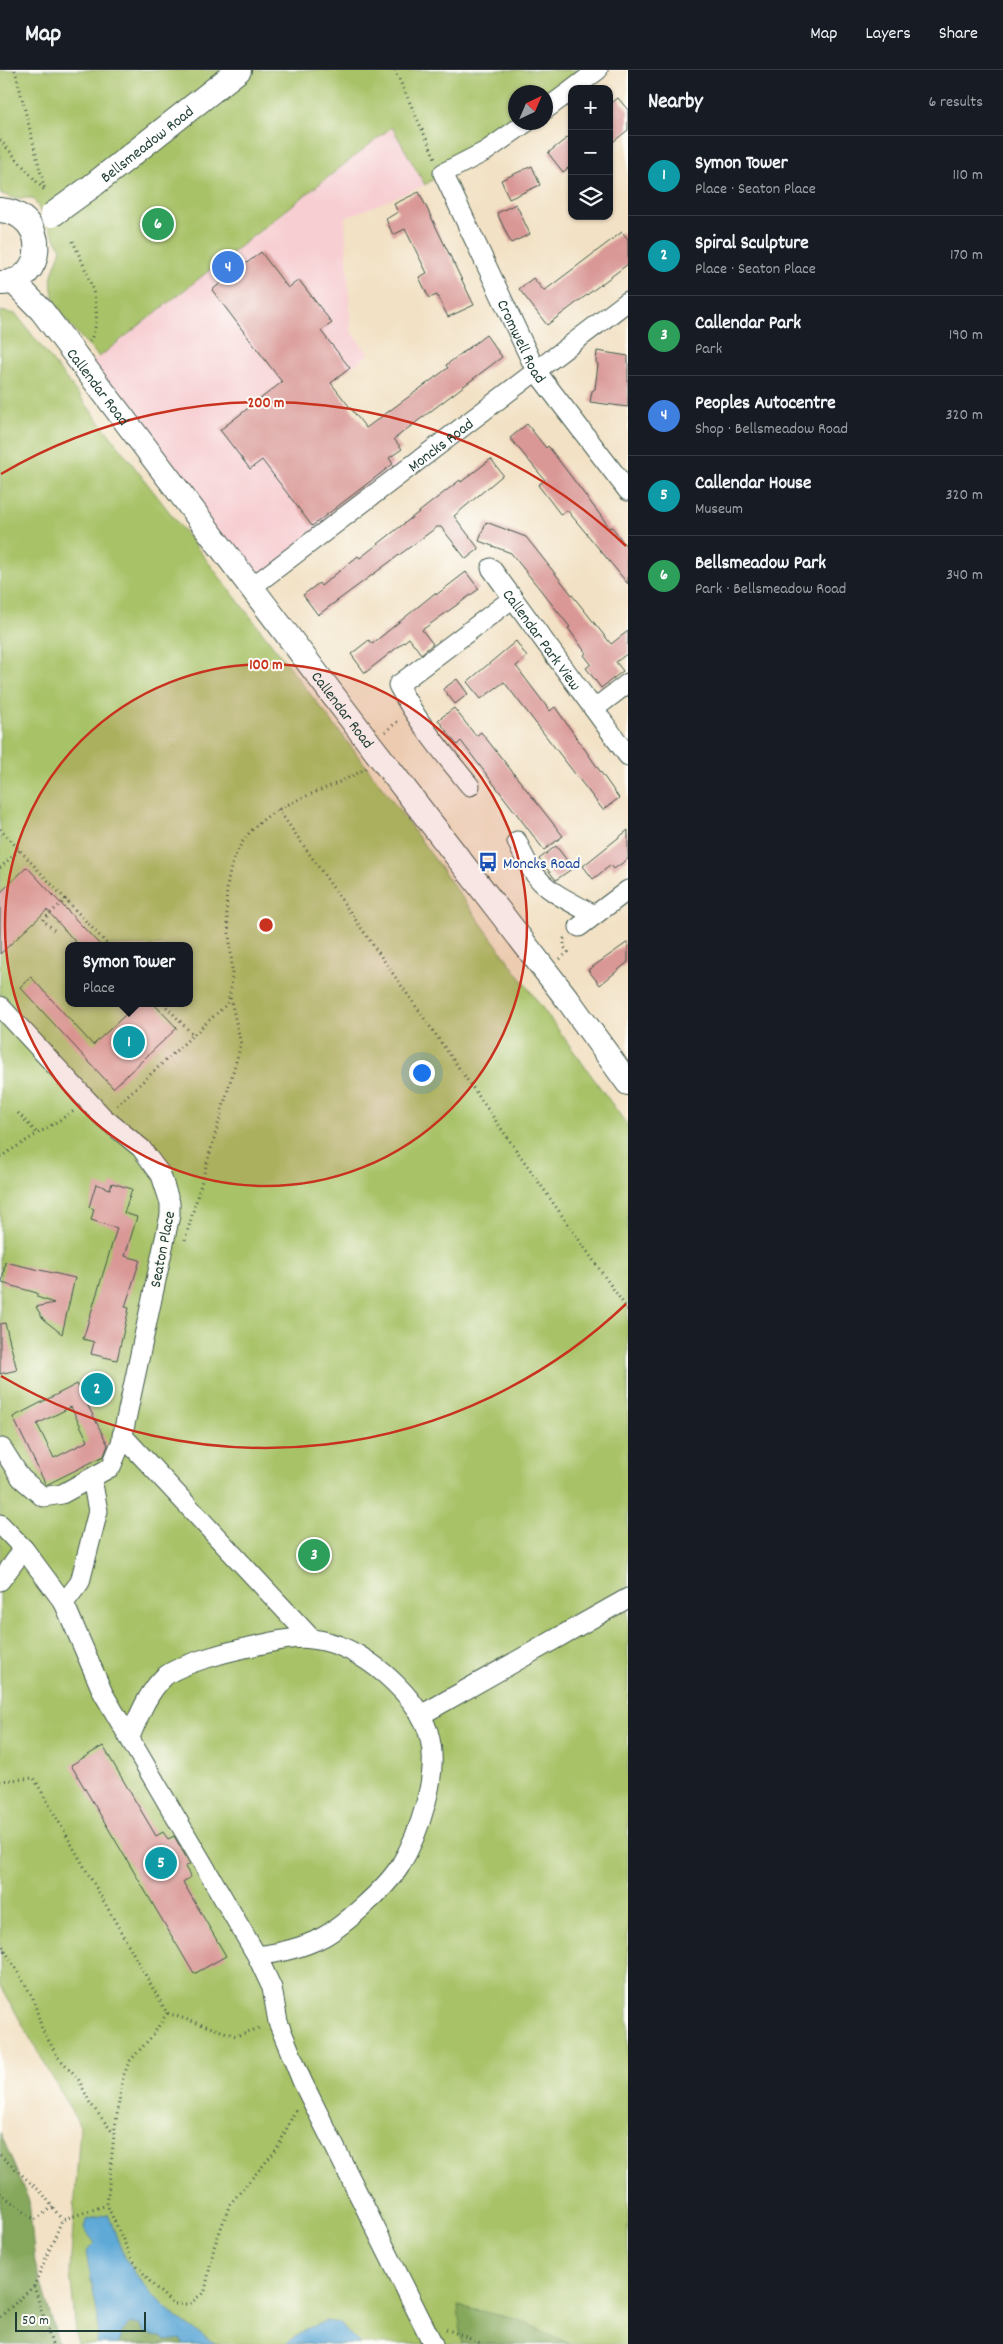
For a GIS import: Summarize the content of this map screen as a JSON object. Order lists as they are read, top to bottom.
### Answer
{
  "streets": {
    "main road": ["Bellsmeadow Road", "Callendar Road"],
    "street": [
      "Cromwell Road",
      "Moncks Road",
      "Callendar Park View",
      "Seaton Place"
    ]
  },
  "crossings": [
    ["Bellsmeadow Road", "Callendar Road"],
    ["Cromwell Road", "Moncks Road"],
    ["Callendar Road", "Moncks Road"]
  ],
  "places": {
    "bus stop": ["Moncks Road"]
  },
  "scale_bar": "50 m",
  "north": "top right",
  "page": {
    "header": "Map",
    "nav": ["Map", "Layers", "Share"],
    "heading": ["Nearby", "6 results"],
    "map_buttons": ["+", "−"],
    "list": [
      {
        "mark": "1",
        "name": "Symon Tower",
        "note": "Place · Seaton Place",
        "value": "110 m"
      },
      {
        "mark": "2",
        "name": "Spiral Sculpture",
        "note": "Place · Seaton Place",
        "value": "170 m"
      },
      {
        "mark": "3",
        "name": "Callendar Park",
        "note": "Park",
        "value": "190 m"
      },
      {
        "mark": "4",
        "name": "Peoples Autocentre",
        "note": "Shop · Bellsmeadow Road",
        "value": "320 m"
      },
      {
        "mark": "5",
        "name": "Callendar House",
        "note": "Museum",
        "value": "320 m"
      },
      {
        "mark": "6",
        "name": "Bellsmeadow Park",
        "note": "Park · Bellsmeadow Road",
        "value": "340 m"
      }
    ],
    "pins": [
      "6",
      "4",
      "1",
      "2",
      "3",
      "5"
    ],
    "popup": ["Symon Tower", "Place"],
    "scale": "50 m"
  },
  "rings": ["200 m", "100 m"]
}
